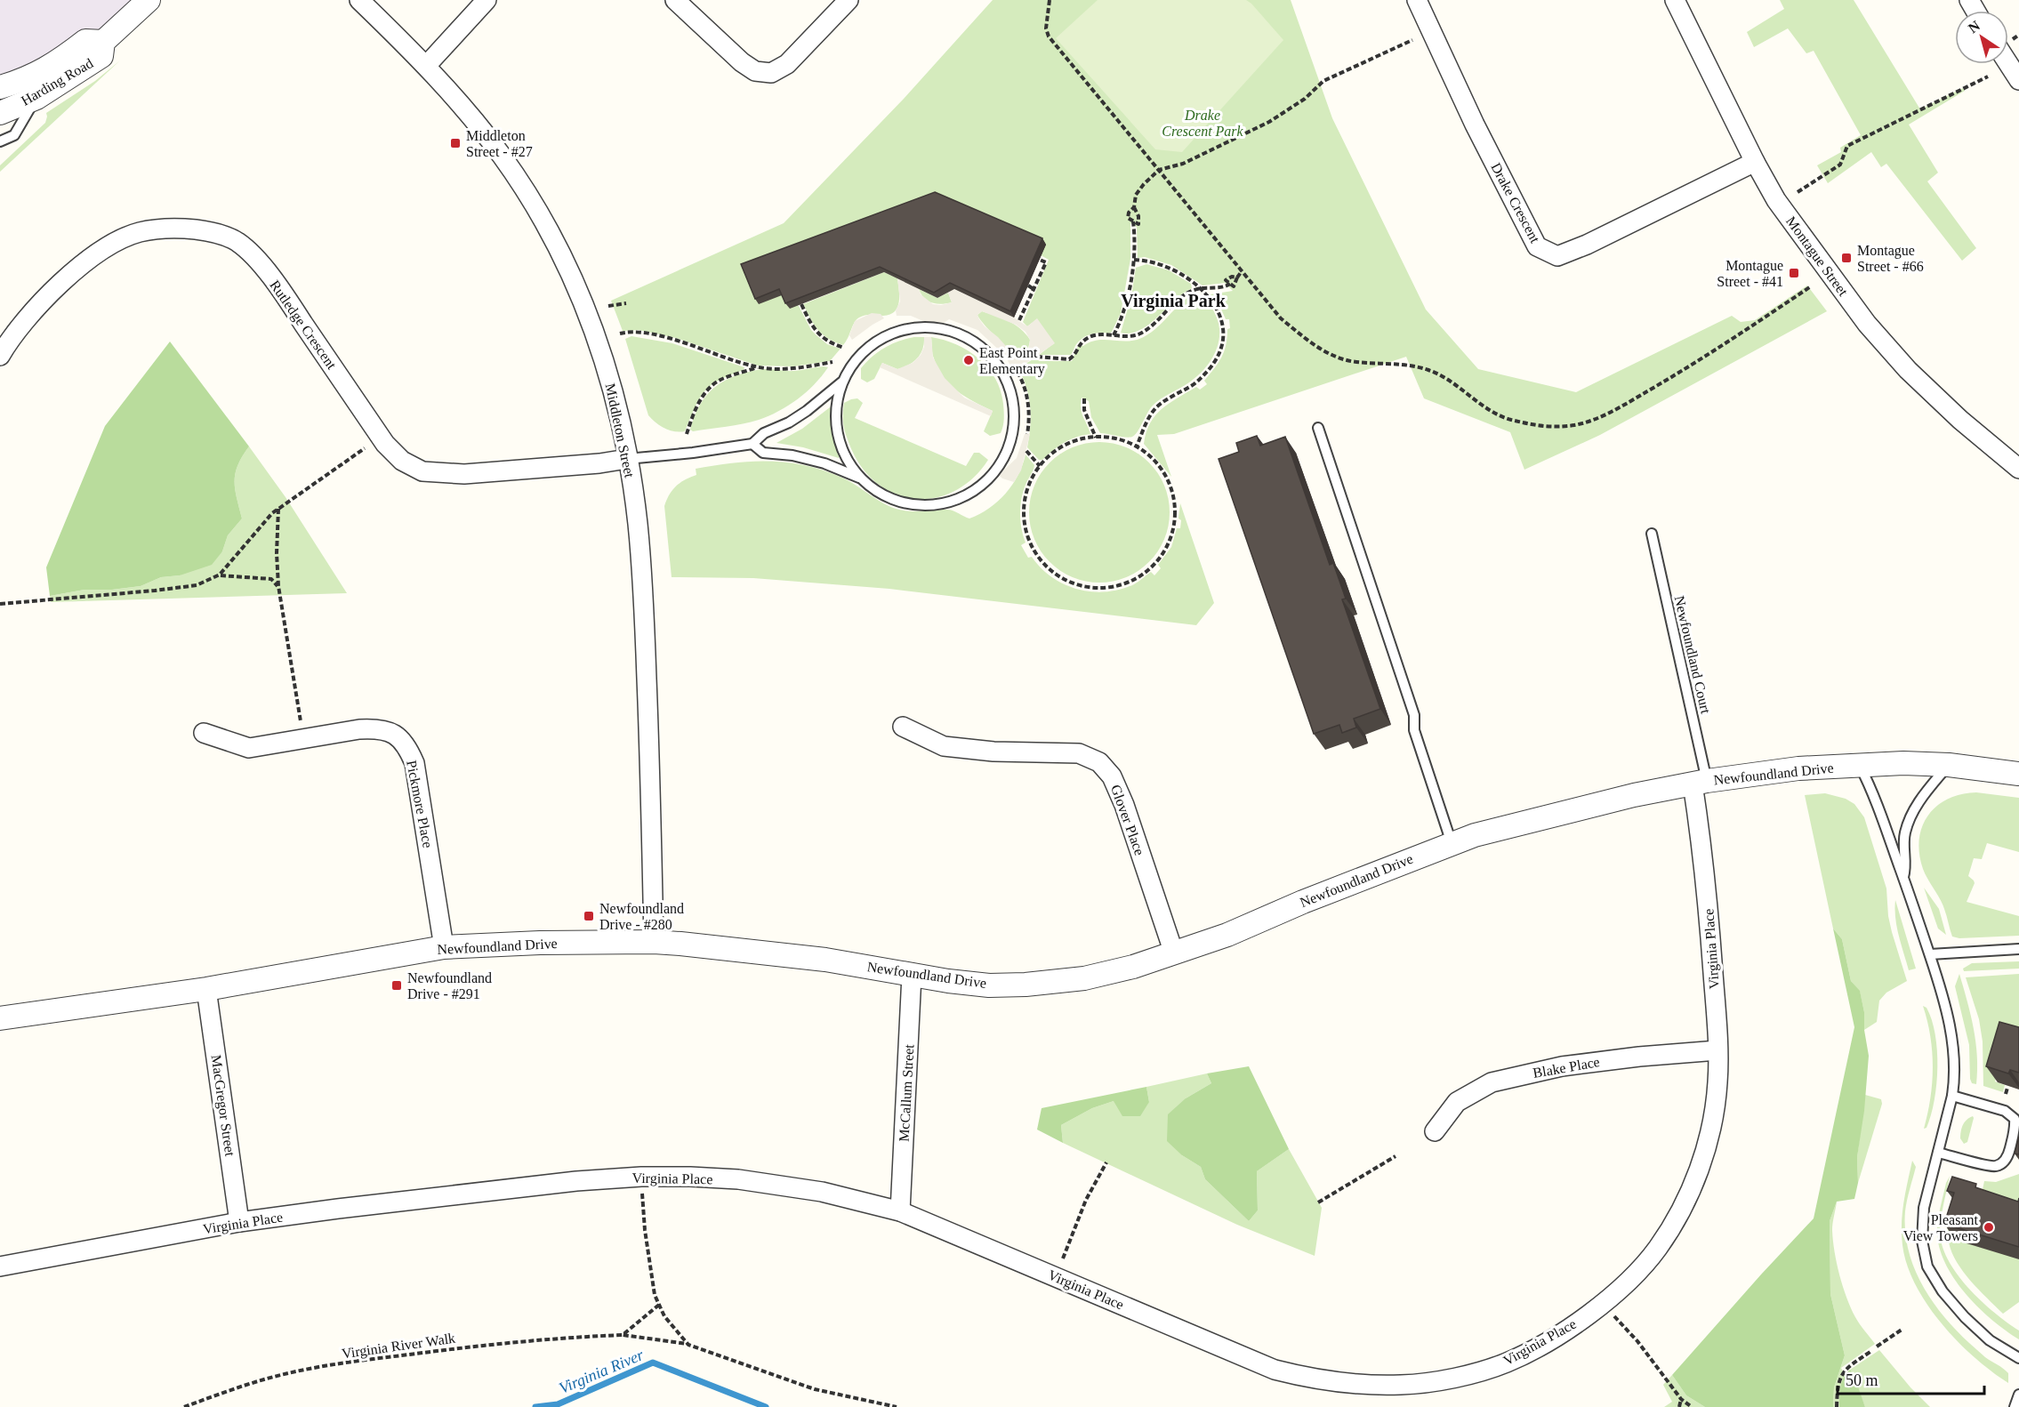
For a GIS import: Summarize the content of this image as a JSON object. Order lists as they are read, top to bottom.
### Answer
{
  "streets": {
    "street": [
      "Harding Road",
      "Drake Crescent",
      "Montague Street",
      "Rutledge Crescent",
      "Middleton Street",
      "Newfoundland Drive",
      "Pickmore Place",
      "Glover Place",
      "Virginia Place",
      "Blake Place",
      "McCallum Street",
      "MacGregor Street"
    ],
    "lane": ["Newfoundland Court"],
    "path": ["Virginia River Walk"]
  },
  "crossings": [
    ["Drake Crescent", "Montague Street"],
    ["Rutledge Crescent", "Middleton Street"],
    ["Middleton Street", "Newfoundland Drive"],
    ["Newfoundland Court", "Newfoundland Drive"],
    ["Newfoundland Court", "Virginia Place"],
    ["Newfoundland Drive", "Pickmore Place"],
    ["Newfoundland Drive", "Glover Place"],
    ["Newfoundland Drive", "Virginia Place"],
    ["Newfoundland Drive", "McCallum Street"],
    ["Newfoundland Drive", "MacGregor Street"],
    ["Virginia Place", "Blake Place"],
    ["Virginia Place", "McCallum Street"],
    ["Virginia Place", "MacGregor Street"]
  ],
  "districts": ["Virginia Park"],
  "water": ["Virginia River"],
  "parks": ["Drake Crescent Park"],
  "places": {
    "transit": [
      "Middleton Street - #27",
      "Montague Street - #66",
      "Montague Street - #41",
      "Newfoundland Drive - #280",
      "Newfoundland Drive - #291"
    ],
    "other": ["East Point Elementary", "Pleasant View Towers"]
  },
  "scale_bar": "50 m",
  "north": "top left"
}
